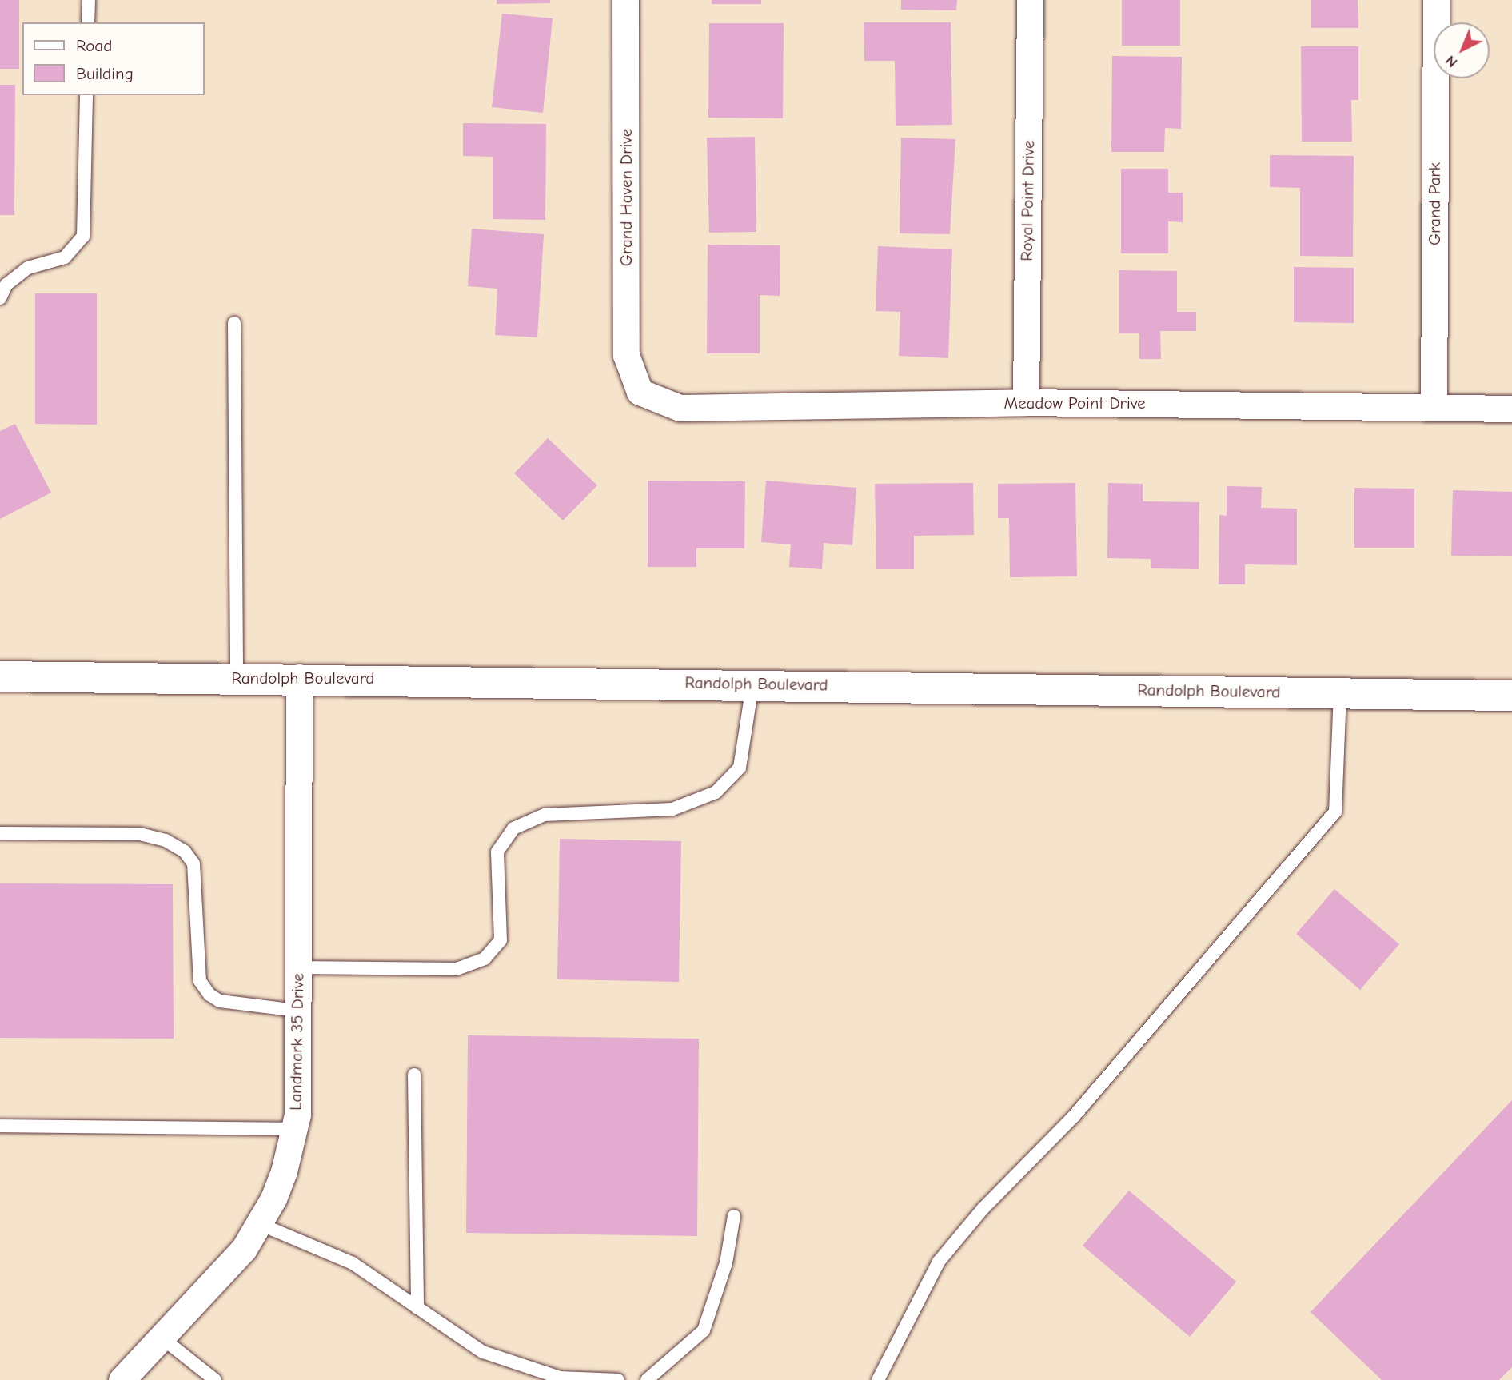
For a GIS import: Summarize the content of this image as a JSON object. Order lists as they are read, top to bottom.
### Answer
{
  "streets": {
    "main road": ["Randolph Boulevard"],
    "street": [
      "Grand Haven Drive",
      "Royal Point Drive",
      "Grand Park",
      "Meadow Point Drive",
      "Landmark 35 Drive"
    ]
  },
  "crossings": [
    ["Grand Haven Drive", "Meadow Point Drive"],
    ["Royal Point Drive", "Meadow Point Drive"],
    ["Grand Park", "Meadow Point Drive"],
    ["Randolph Boulevard", "Landmark 35 Drive"]
  ],
  "legend": ["Road", "Building"],
  "north": "bottom left"
}
